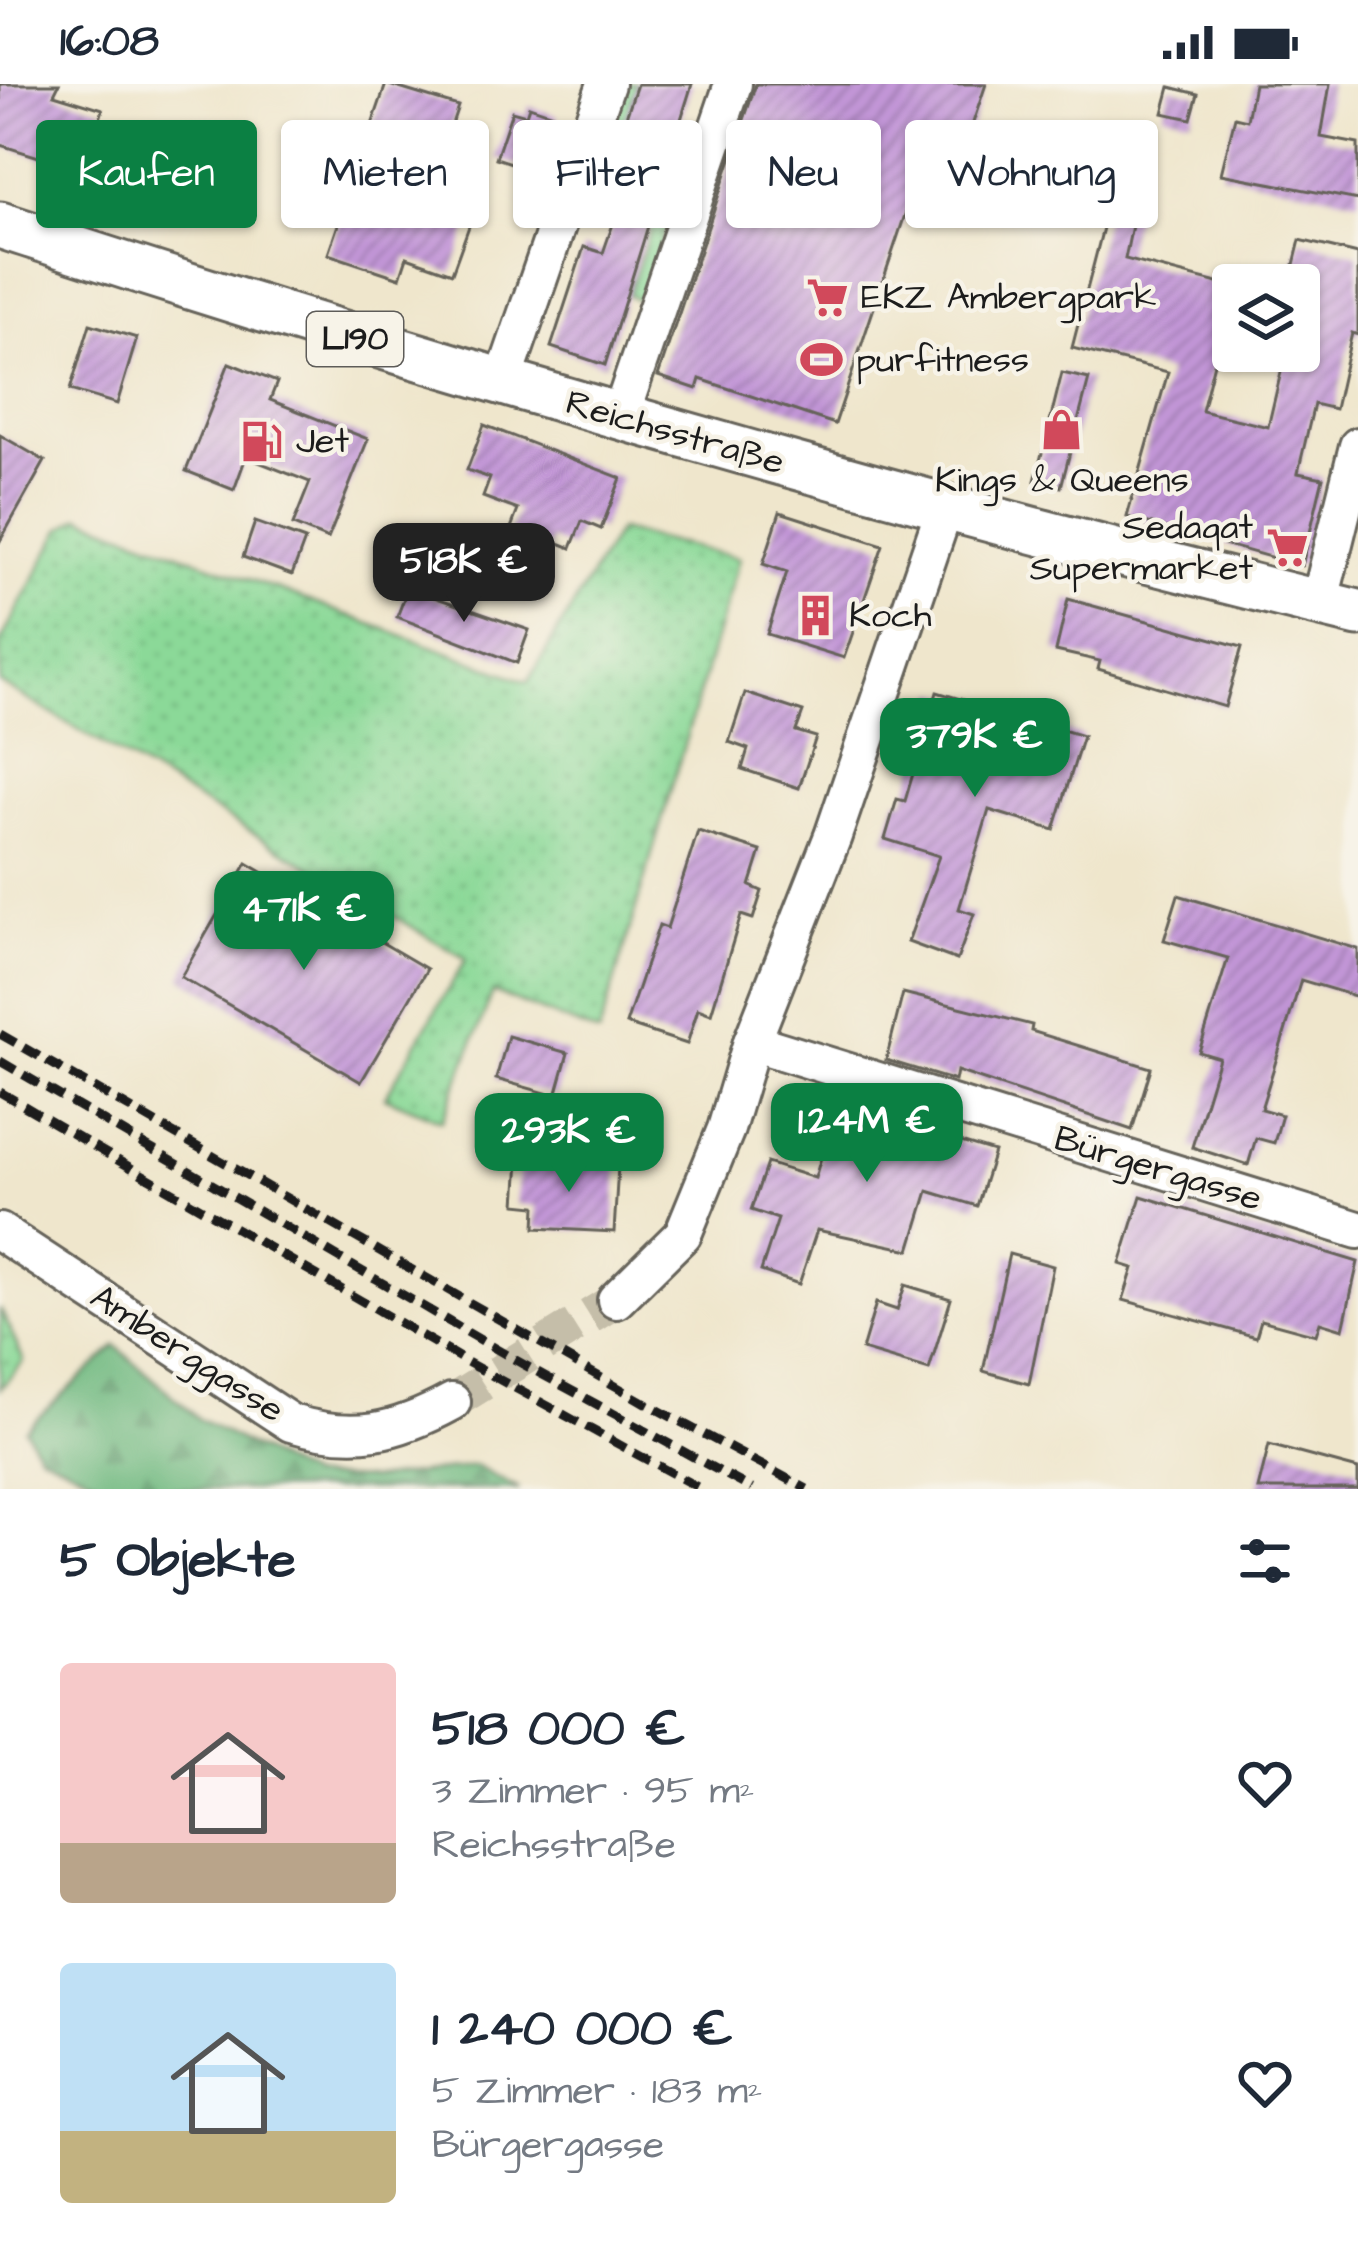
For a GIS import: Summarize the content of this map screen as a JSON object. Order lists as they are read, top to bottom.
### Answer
{
  "streets": {
    "main road": ["L190", "Reichsstraße"],
    "street": ["Bürgergasse", "Amberggasse"]
  },
  "places": {
    "supermarket": ["EKZ Ambergpark", "Sedaqat Supermarket"],
    "sports": ["purfitness"],
    "shop": ["Kings & Queens"],
    "fuel station": ["Jet"],
    "building": ["Koch"]
  },
  "page": {
    "status": "16:08",
    "chip": [
      "Kaufen",
      "Mieten",
      "Filter",
      "Neu",
      "Wohnung"
    ],
    "price": [
      "518K €",
      "379K €",
      "471K €",
      "1.24M €",
      "293K €"
    ],
    "heading": "5 Objekte",
    "list": [
      {
        "name": "518 000 €",
        "note": "3 Zimmer · 95 m² · Reichsstraße"
      },
      {
        "name": "1 240 000 €",
        "note": "5 Zimmer · 183 m² · Bürgergasse"
      }
    ]
  }
}
